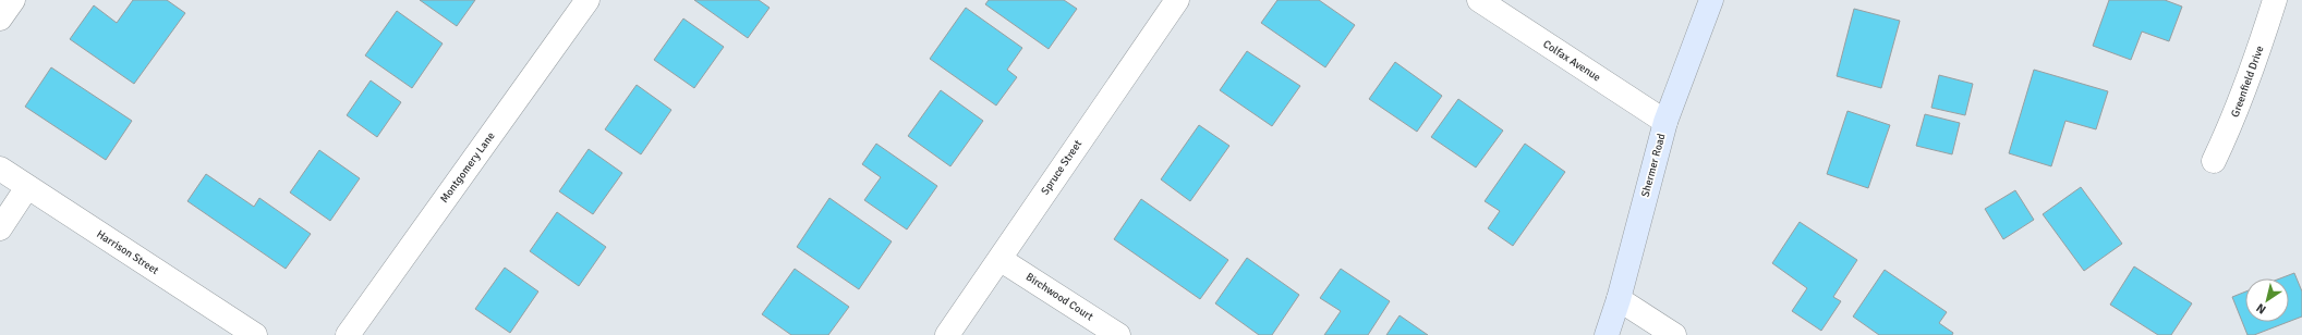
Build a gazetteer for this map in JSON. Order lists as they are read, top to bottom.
{
  "streets": {
    "main road": ["Shermer Road"],
    "street": [
      "Colfax Avenue",
      "Greenfield Drive",
      "Montgomery Lane",
      "Spruce Street",
      "Harrison Street",
      "Birchwood Court"
    ]
  },
  "crossings": [
    ["Colfax Avenue", "Shermer Road"],
    ["Spruce Street", "Birchwood Court"]
  ],
  "north": "bottom left"
}
